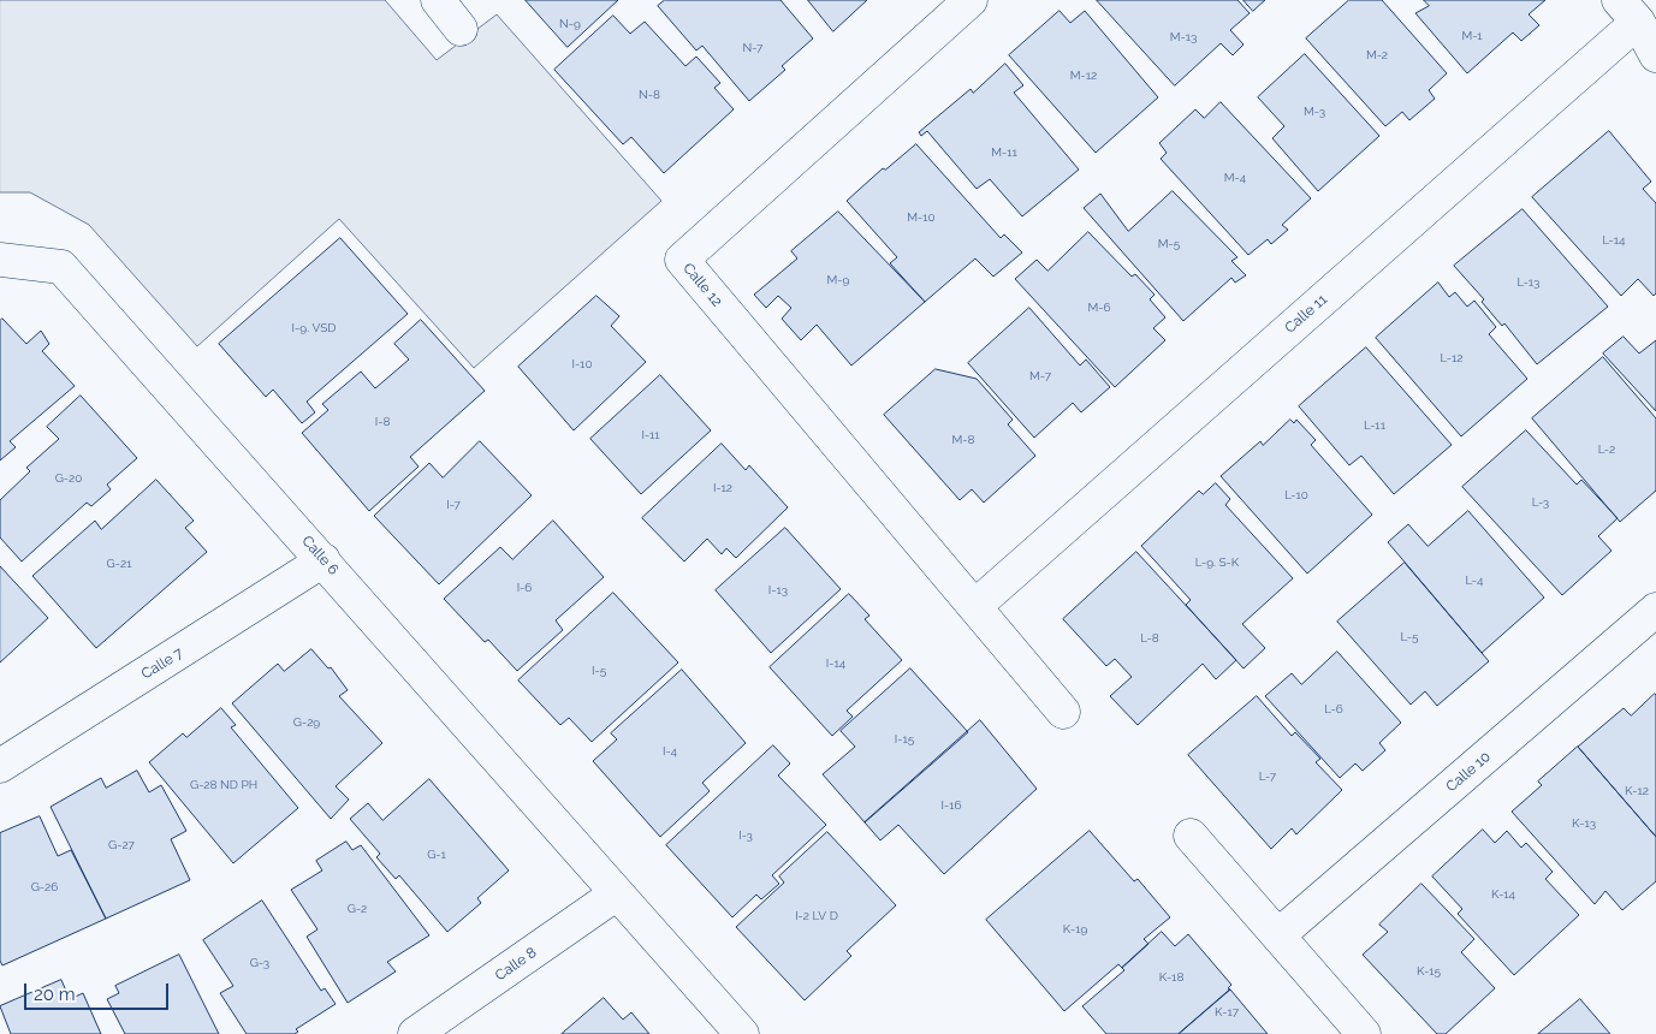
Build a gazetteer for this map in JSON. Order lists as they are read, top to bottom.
{
  "streets": {
    "street": [
      "Calle 12",
      "Calle 11",
      "Calle 6",
      "Calle 7",
      "Calle 10",
      "Calle 8"
    ]
  },
  "crossings": [
    ["Calle 12", "Calle 11"],
    ["Calle 6", "Calle 7"],
    ["Calle 6", "Calle 8"]
  ],
  "house_numbers": [
    "N-9",
    "M-1",
    "M-13",
    "N-7",
    "M-2",
    "M-12",
    "N-8",
    "M-3",
    "M-11",
    "M-4",
    "M-10",
    "L-14",
    "M-5",
    "M-9",
    "L-13",
    "M-6",
    "I-9. VSD",
    "L-12",
    "I-10",
    "M-7",
    "I-8",
    "L-11",
    "I-11",
    "M-8",
    "L-2",
    "G-20",
    "I-12",
    "L-10",
    "L-3",
    "I-7",
    "L-9. S-K",
    "G-21",
    "L-4",
    "I-6",
    "I-13",
    "L-5",
    "L-8",
    "I-14",
    "I-5",
    "L-6",
    "G-29",
    "I-15",
    "I-4",
    "L-7",
    "G-28 ND PH",
    "K-12",
    "I-16",
    "K-13",
    "I-3",
    "G-27",
    "G-1",
    "G-26",
    "K-14",
    "G-2",
    "I-2 LV D",
    "K-19",
    "G-3",
    "K-15",
    "K-18",
    "K-17"
  ],
  "scale_bar": "20 m"
}
